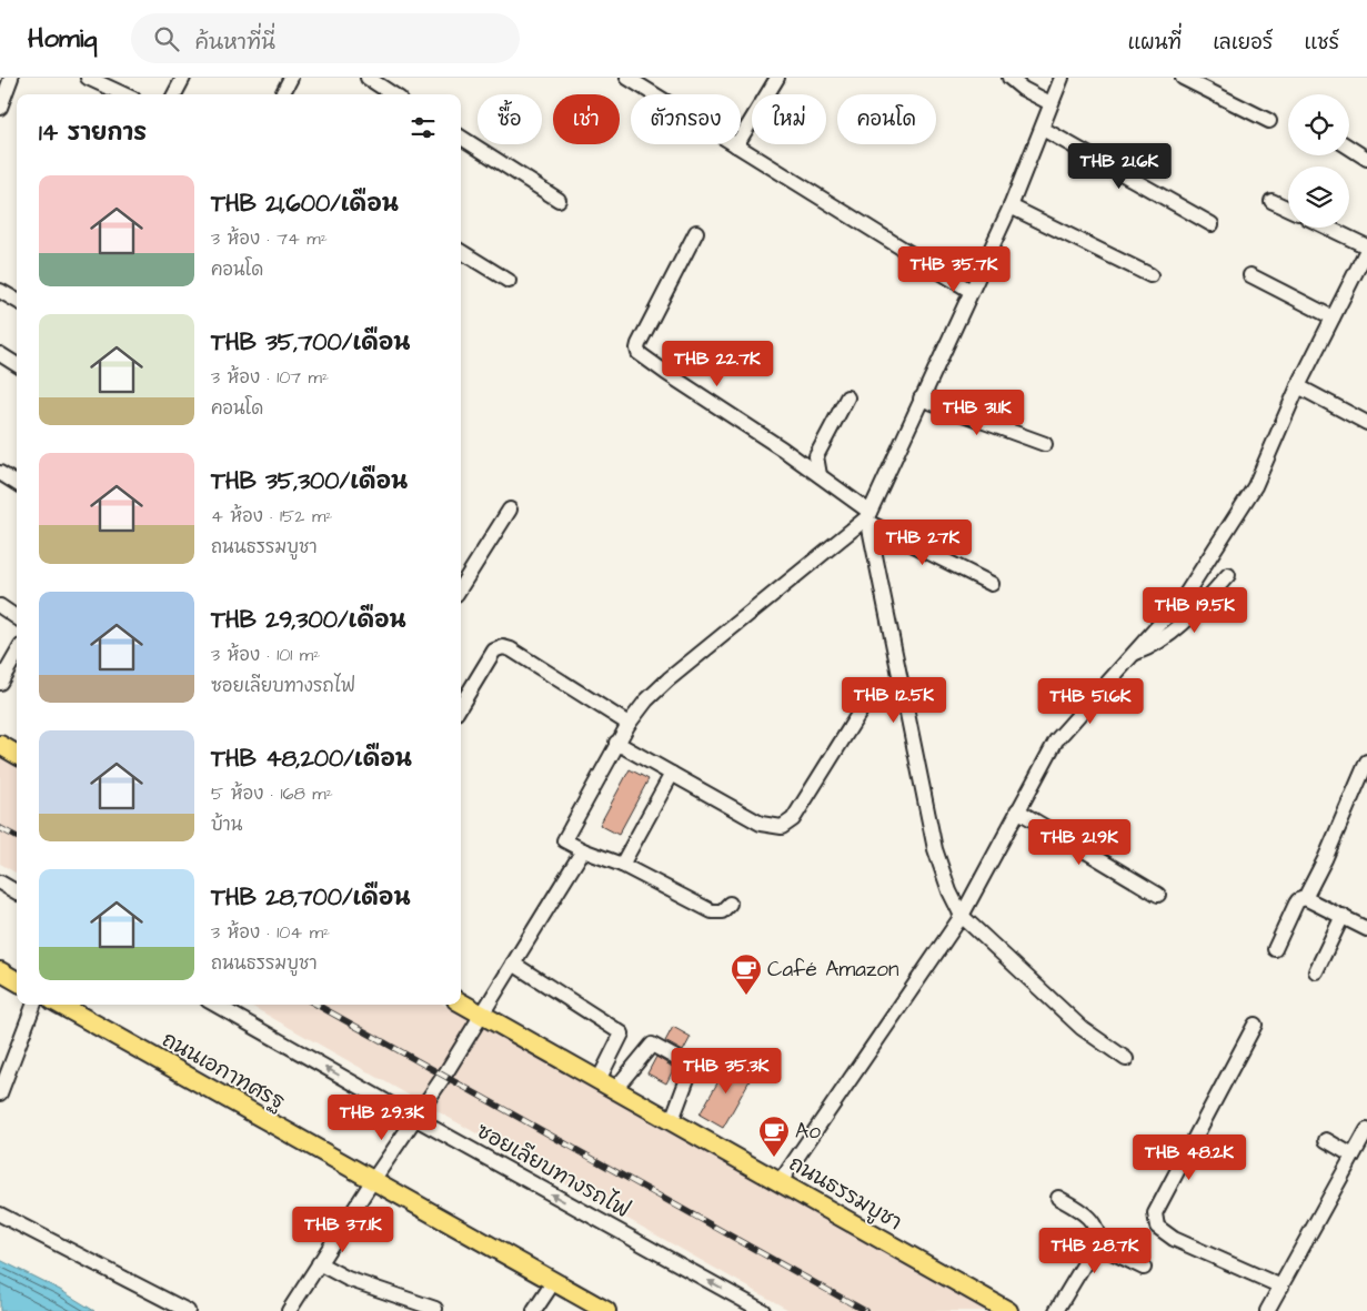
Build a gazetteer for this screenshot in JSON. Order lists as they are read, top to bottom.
{
  "streets": {
    "main road": ["ถนนเอกาทศรฐ", "ถนนธรรมบูชา"],
    "street": ["ซอยเลียบทางรถไฟ"]
  },
  "one_way": ["ซอยเลียบทางรถไฟ"],
  "places": {
    "cafe": ["Café Amazon", "Ao"]
  },
  "page": {
    "header": "Homiq",
    "search": "ค้นหาที่นี่",
    "nav": ["แผนที่", "เลเยอร์", "แชร์"],
    "chip": [
      "ซื้อ",
      "เช่า",
      "ตัวกรอง",
      "ใหม่",
      "คอนโด"
    ],
    "heading": "14 รายการ",
    "price": [
      "THB 21.6K",
      "THB 35.7K",
      "THB 22.7K",
      "THB 31.1K",
      "THB 27K",
      "THB 19.5K",
      "THB 12.5K",
      "THB 51.6K",
      "THB 21.9K",
      "THB 35.3K",
      "THB 29.3K",
      "THB 48.2K",
      "THB 37.1K",
      "THB 28.7K"
    ],
    "list": [
      {
        "name": "THB 21,600/เดือน",
        "note": "3 ห้อง · 74 m² · คอนโด"
      },
      {
        "name": "THB 35,700/เดือน",
        "note": "3 ห้อง · 107 m² · คอนโด"
      },
      {
        "name": "THB 35,300/เดือน",
        "note": "4 ห้อง · 152 m² · ถนนธรรมบูชา"
      },
      {
        "name": "THB 29,300/เดือน",
        "note": "3 ห้อง · 101 m² · ซอยเลียบทางรถไฟ"
      },
      {
        "name": "THB 48,200/เดือน",
        "note": "5 ห้อง · 168 m² · บ้าน"
      },
      {
        "name": "THB 28,700/เดือน",
        "note": "3 ห้อง · 104 m² · ถนนธรรมบูชา"
      }
    ]
  }
}
